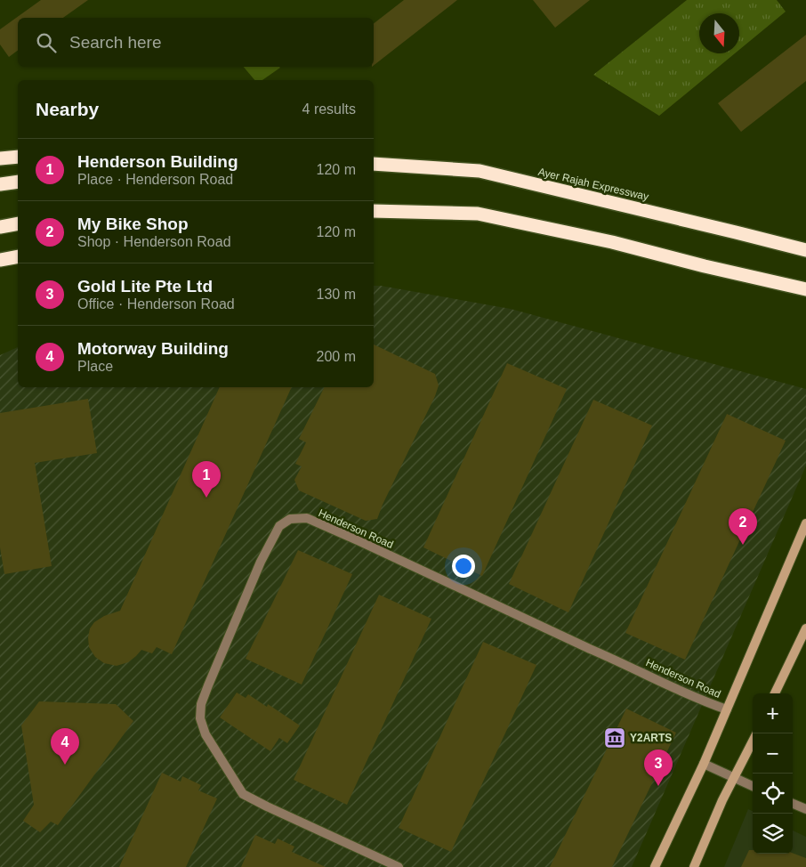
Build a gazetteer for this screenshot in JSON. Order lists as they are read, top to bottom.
{
  "streets": {
    "highway": ["Ayer Rajah Expressway"],
    "main road": ["Henderson Road"]
  },
  "places": {
    "museum": ["Y2ARTS"]
  },
  "north": "bottom",
  "page": {
    "search": "Search here",
    "heading": ["Nearby", "4 results"],
    "list": [
      {
        "mark": "1",
        "name": "Henderson Building",
        "note": "Place · Henderson Road",
        "value": "120 m"
      },
      {
        "mark": "2",
        "name": "My Bike Shop",
        "note": "Shop · Henderson Road",
        "value": "120 m"
      },
      {
        "mark": "3",
        "name": "Gold Lite Pte Ltd",
        "note": "Office · Henderson Road",
        "value": "130 m"
      },
      {
        "mark": "4",
        "name": "Motorway Building",
        "note": "Place",
        "value": "200 m"
      }
    ],
    "pins": [
      "1",
      "2",
      "4",
      "3"
    ],
    "map_buttons": ["+", "−"]
  }
}
